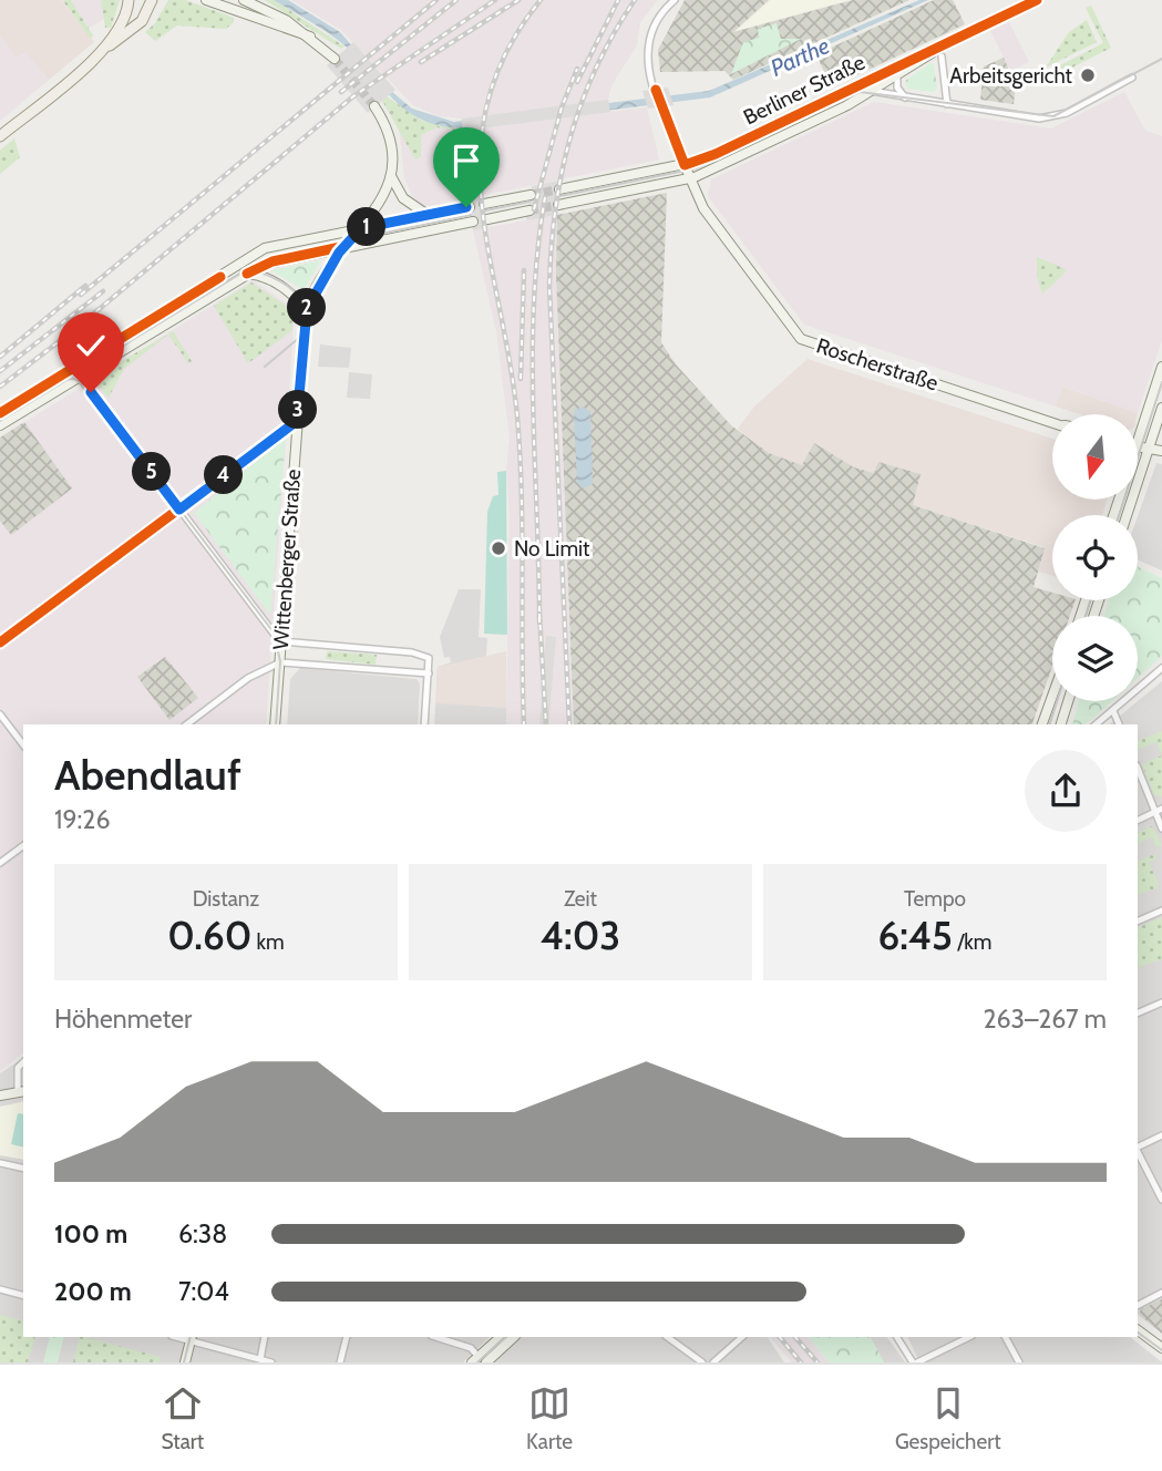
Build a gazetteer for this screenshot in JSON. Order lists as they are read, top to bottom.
{
  "streets": {
    "main road": ["Berliner Straße", "Roscherstraße", "Wittenberger Straße"]
  },
  "crossings": [
    ["Berliner Straße", "Roscherstraße"]
  ],
  "water": ["Parthe"],
  "places": ["Arbeitsgericht", "No Limit"],
  "north": "bottom",
  "page": {
    "pins": [
      "1",
      "2",
      "3",
      "5",
      "4"
    ],
    "heading": ["Abendlauf", "19:26"],
    "stats": [
      ["Distanz", "0.60 km"],
      ["Zeit", "4:03"],
      ["Tempo", "6:45 /km"]
    ],
    "chart": ["Höhenmeter", "263–267 m"],
    "list": [
      {
        "name": "100 m",
        "note": "6:38"
      },
      {
        "name": "200 m",
        "note": "7:04"
      }
    ],
    "tabs": ["Start", "Karte", "Gespeichert"]
  }
}
